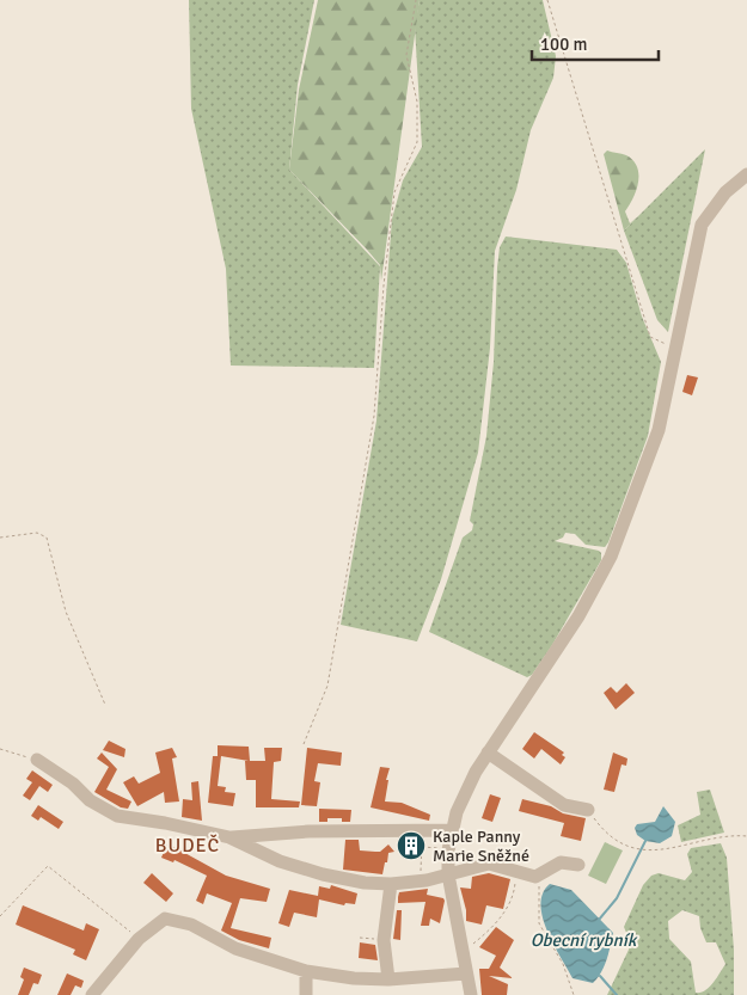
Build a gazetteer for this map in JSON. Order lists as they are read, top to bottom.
{
  "districts": ["BUDEČ"],
  "water": ["Obecní rybník"],
  "places": {
    "building": ["Kaple Panny Marie Sněžné"]
  },
  "scale_bar": "100 m"
}
